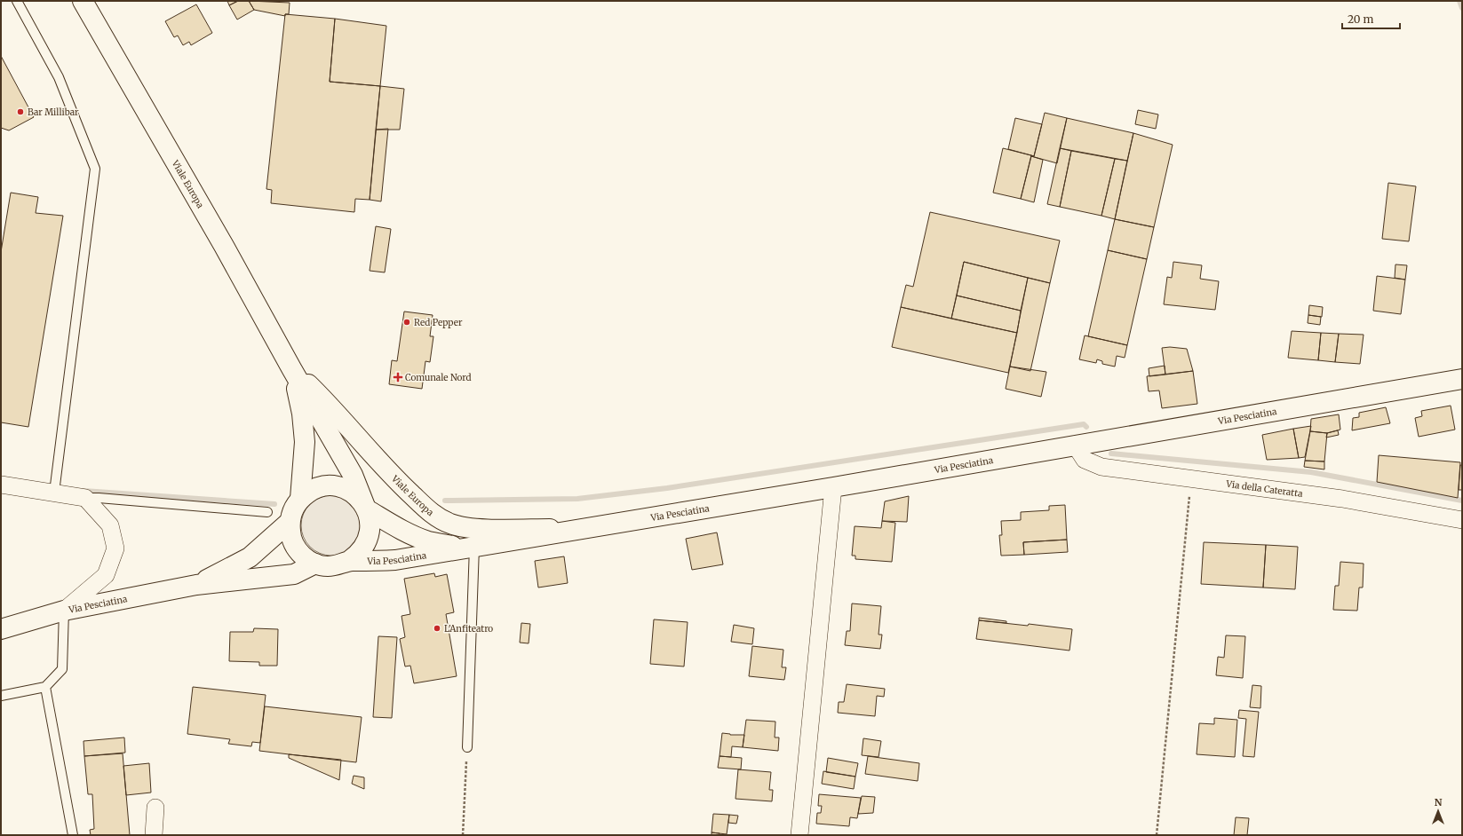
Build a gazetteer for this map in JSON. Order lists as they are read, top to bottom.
{
  "streets": {
    "main road": ["Viale Europa", "Via Pesciatina"],
    "street": ["Via della Cateratta"]
  },
  "crossings": [
    ["Viale Europa", "Via Pesciatina"],
    ["Via Pesciatina", "Via della Cateratta"]
  ],
  "places": {
    "other": ["Bar Millibar", "Red Pepper", "L'Anfiteatro"],
    "health": ["Comunale Nord"]
  },
  "scale_bar": "20 m",
  "north": "top"
}
